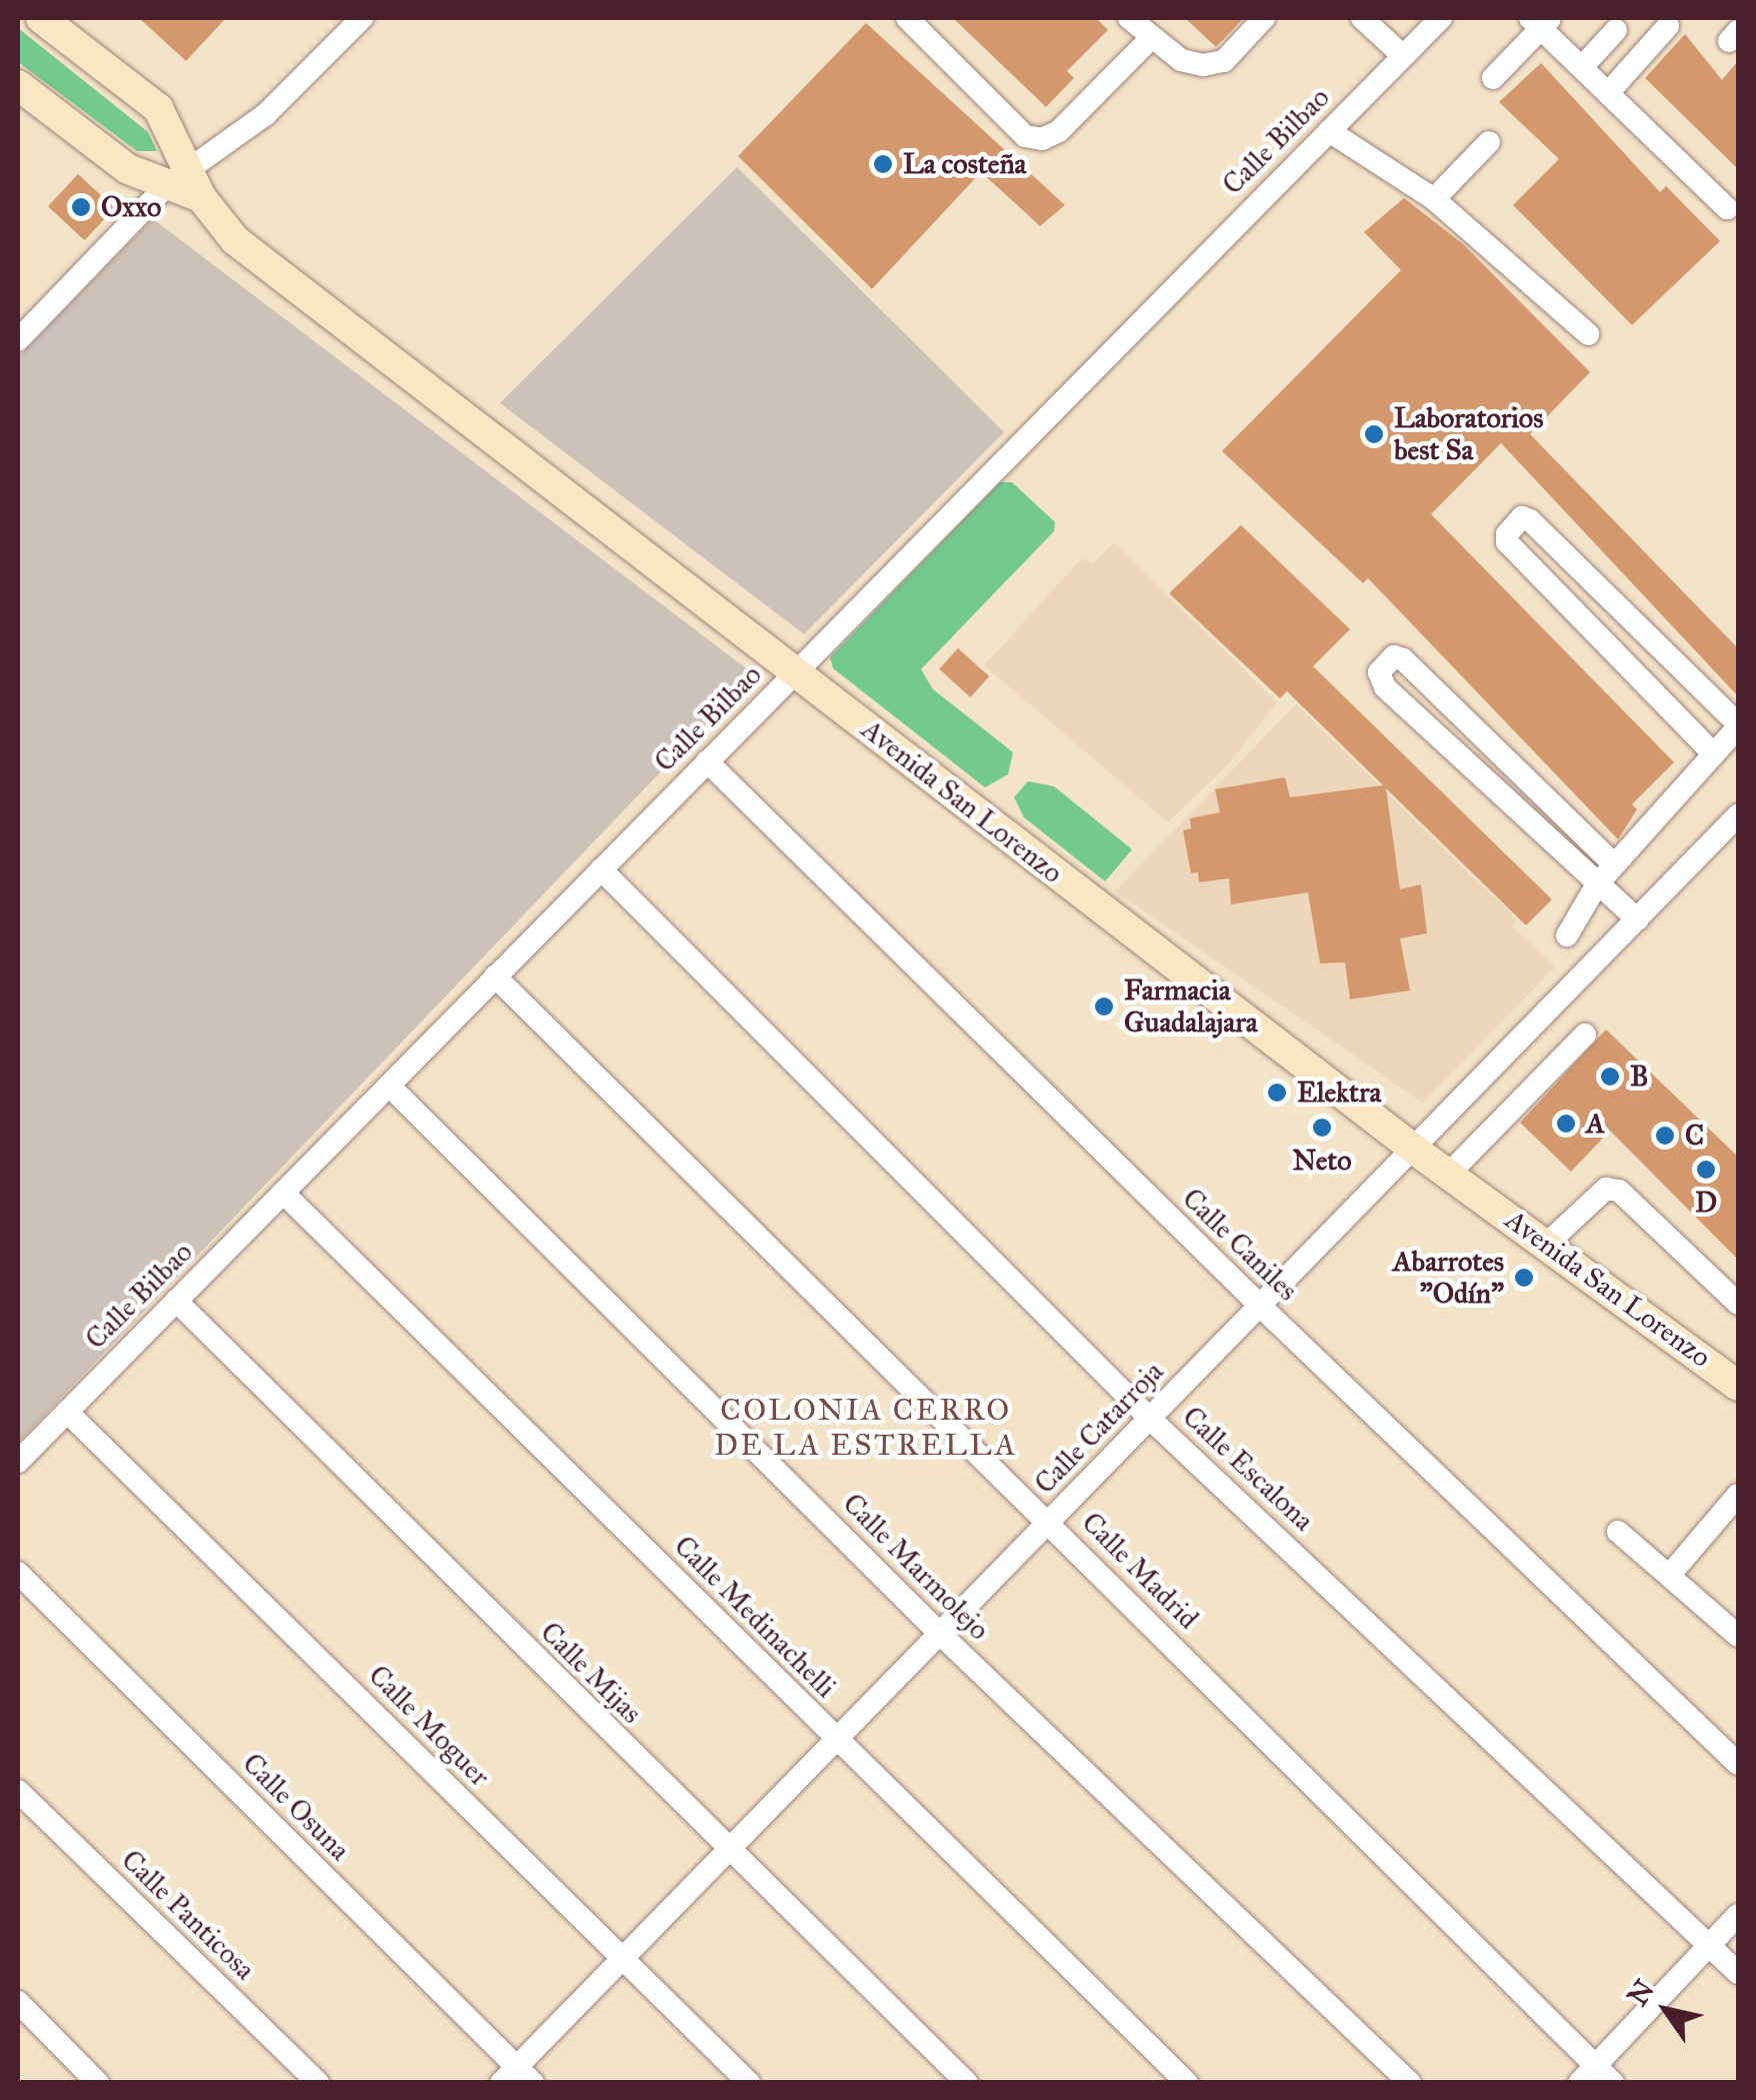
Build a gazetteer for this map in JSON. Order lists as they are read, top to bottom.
{
  "streets": {
    "main road": ["Avenida San Lorenzo"],
    "street": [
      "Calle Bilbao",
      "Calle Caniles",
      "Calle Catarroja",
      "Calle Escalona",
      "Calle Marmolejo",
      "Calle Madrid",
      "Calle Medinachelli",
      "Calle Mijas",
      "Calle Moguer",
      "Calle Osuna",
      "Calle Panticosa"
    ]
  },
  "crossings": [
    ["Calle Bilbao", "Avenida San Lorenzo"],
    ["Calle Bilbao", "Calle Caniles"],
    ["Calle Bilbao", "Calle Escalona"],
    ["Calle Bilbao", "Calle Marmolejo"],
    ["Calle Bilbao", "Calle Madrid"],
    ["Calle Bilbao", "Calle Medinachelli"],
    ["Calle Bilbao", "Calle Mijas"],
    ["Calle Bilbao", "Calle Moguer"],
    ["Avenida San Lorenzo", "Calle Catarroja"],
    ["Calle Caniles", "Calle Catarroja"],
    ["Calle Catarroja", "Calle Escalona"],
    ["Calle Catarroja", "Calle Marmolejo"],
    ["Calle Catarroja", "Calle Madrid"],
    ["Calle Catarroja", "Calle Medinachelli"],
    ["Calle Catarroja", "Calle Mijas"],
    ["Calle Catarroja", "Calle Moguer"],
    ["Calle Catarroja", "Calle Osuna"]
  ],
  "districts": ["COLONIA CERRO DE LA ESTRELLA"],
  "places": [
    "La costeña",
    "Oxxo",
    "Laboratorios best Sa",
    "Farmacia Guadalajara",
    "B",
    "Elektra",
    "A",
    "Neto",
    "C",
    "D",
    "Abarrotes \"Odín\""
  ],
  "north": "top left"
}
